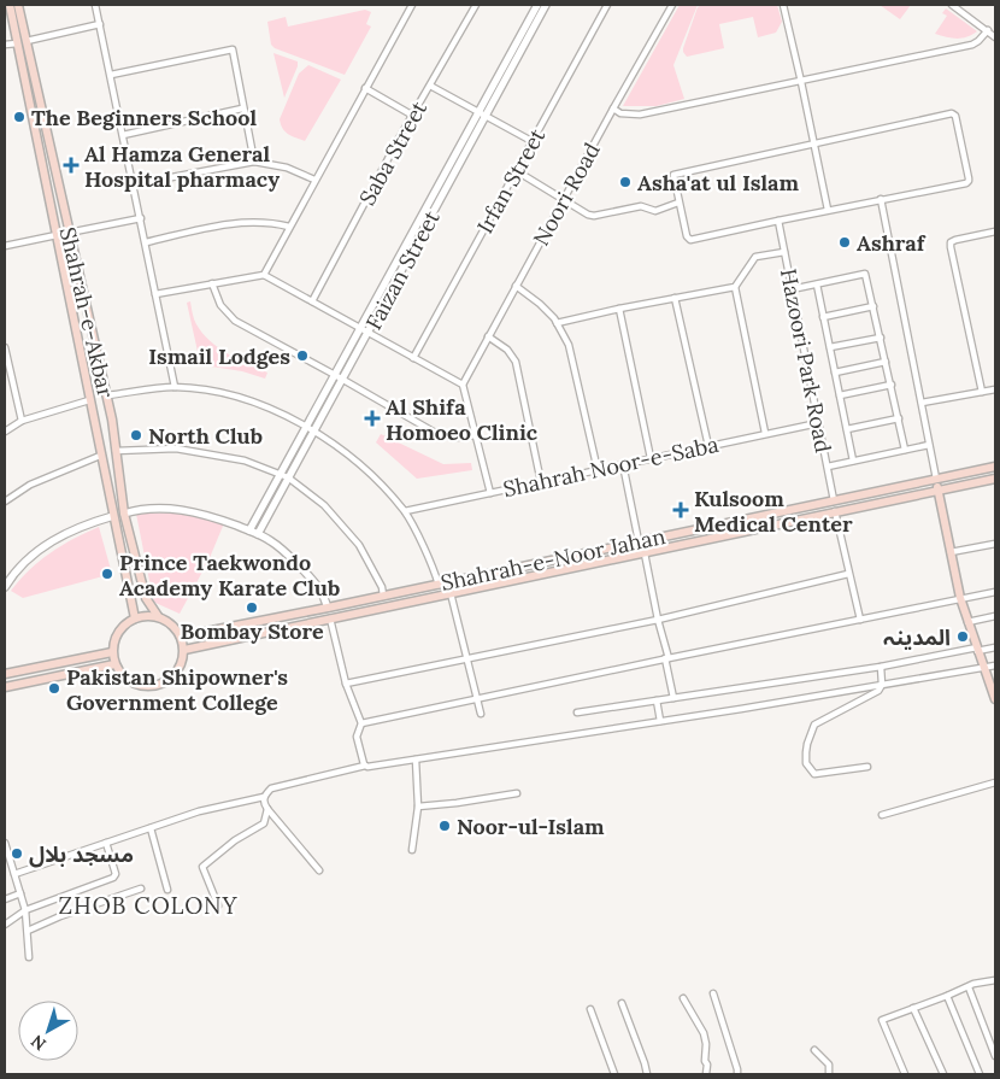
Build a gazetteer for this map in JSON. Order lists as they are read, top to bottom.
{
  "streets": {
    "main road": ["Shahrah-e-Akbar", "Shahrah-e-Noor Jahan"],
    "street": [
      "Saba Street",
      "Irfan Street",
      "Noori Road",
      "Faizan Street",
      "Hazoori Park Road",
      "Shahrah Noor-e-Saba"
    ]
  },
  "crossings": [
    ["Shahrah-e-Akbar", "Shahrah-e-Noor Jahan"],
    ["Hazoori Park Road", "Shahrah Noor-e-Saba"],
    ["Hazoori Park Road", "Shahrah-e-Noor Jahan"]
  ],
  "districts": ["ZHOB COLONY"],
  "places": {
    "other": [
      "The Beginners School",
      "Asha'at ul Islam",
      "Ashraf",
      "Ismail Lodges",
      "North Club",
      "Prince Taekwondo Academy Karate Club",
      "Bombay Store",
      "المدینہ",
      "Pakistan Shipowner's Government College",
      "Noor-ul-Islam",
      "مسجد بلال"
    ],
    "health": ["Al Hamza General Hospital pharmacy", "Al Shifa Homoeo Clinic", "Kulsoom Medical Center"]
  },
  "north": "bottom left"
}
